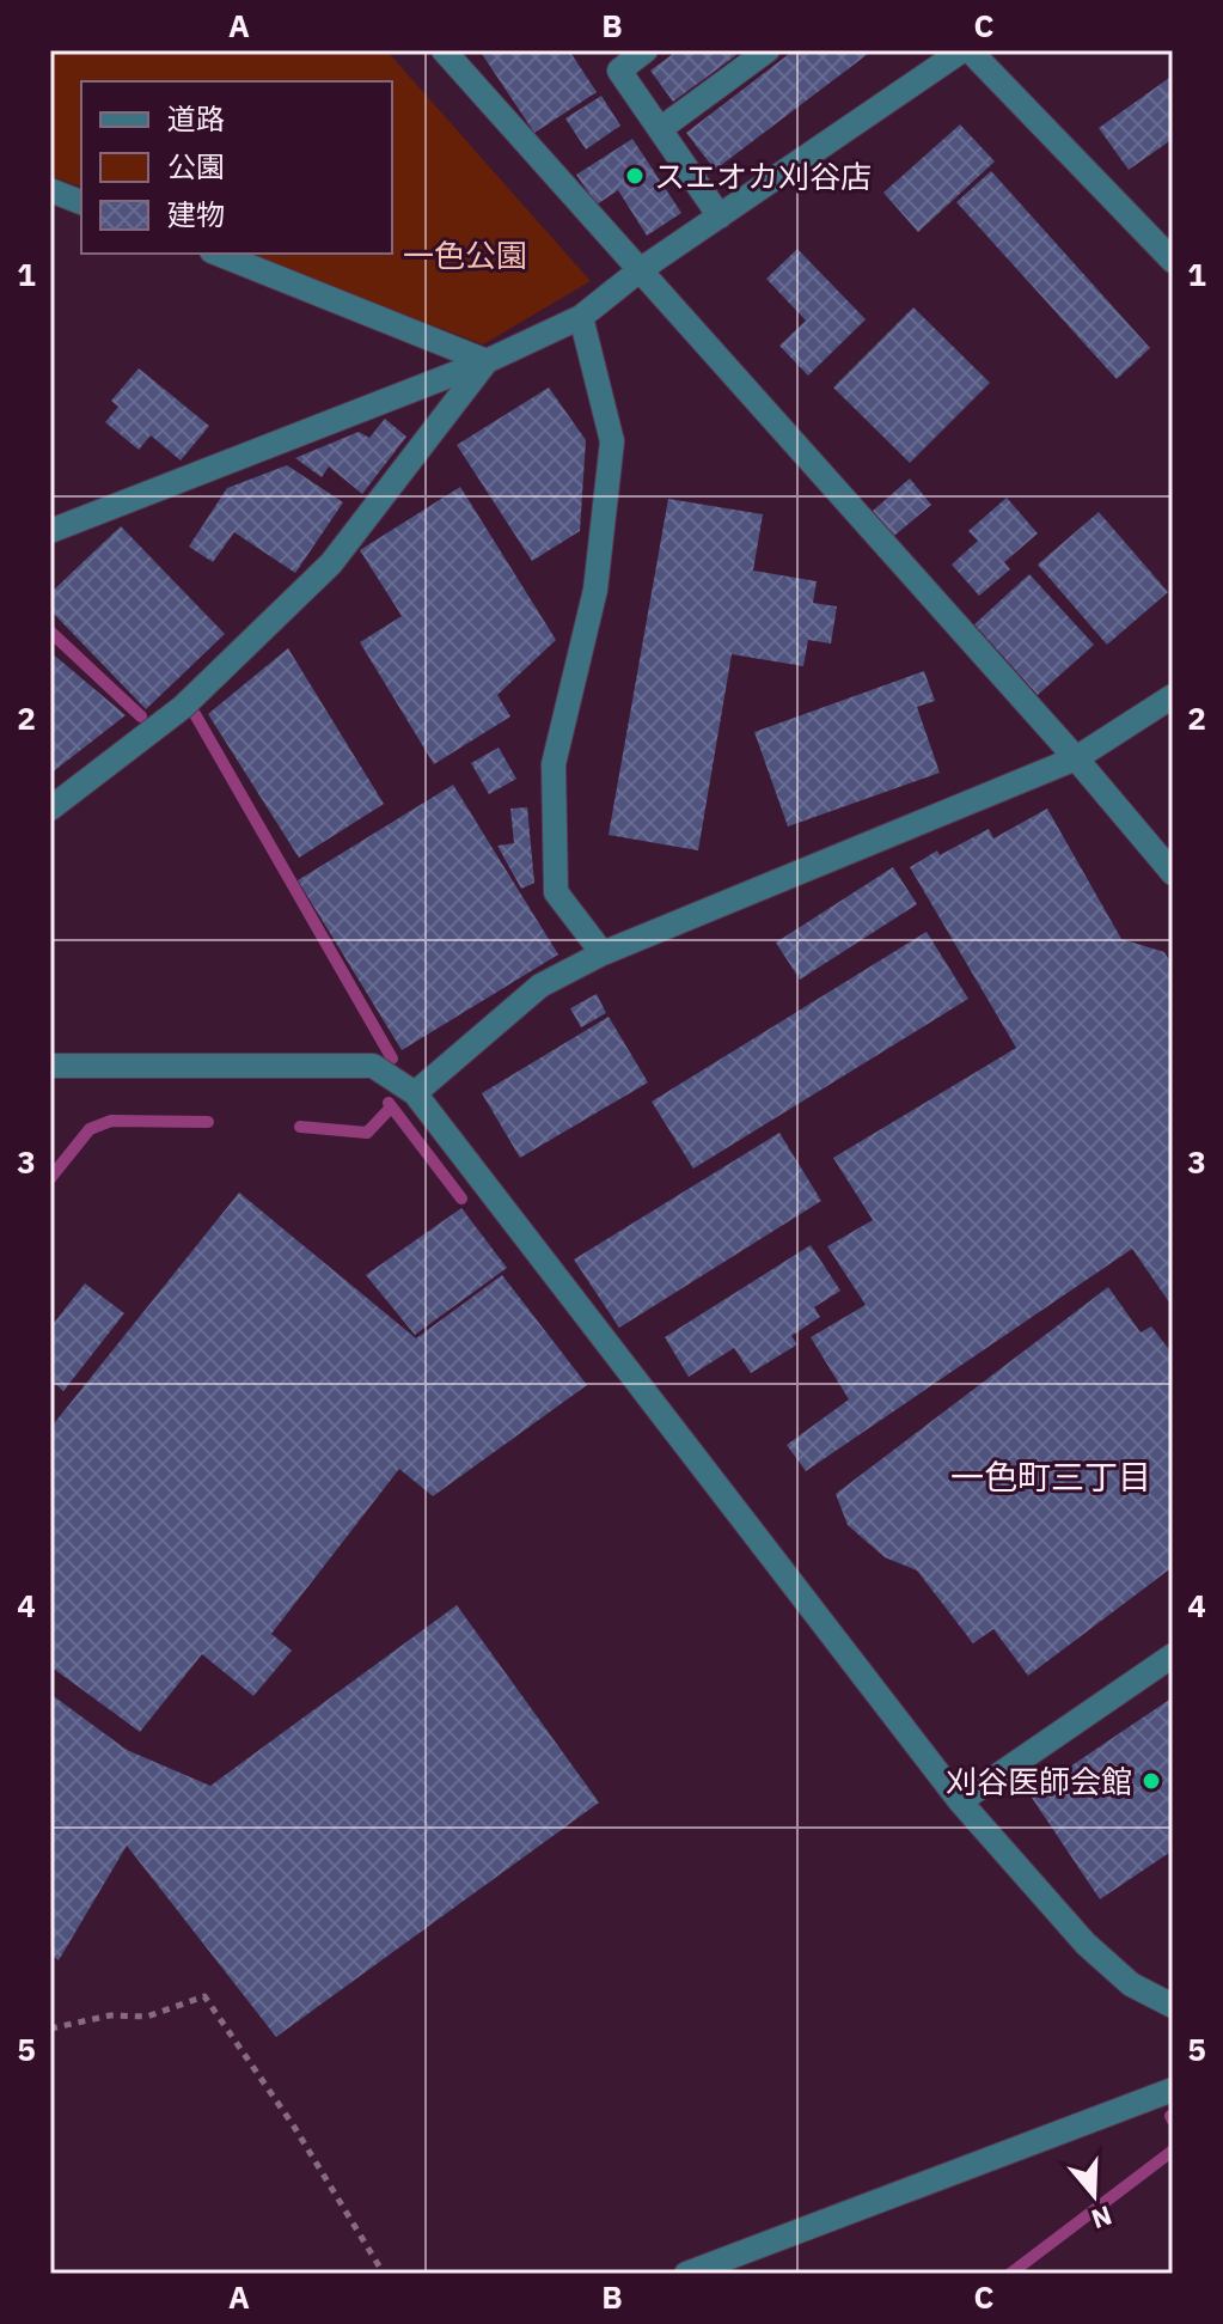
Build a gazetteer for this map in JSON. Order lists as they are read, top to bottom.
{
  "districts": ["一色町三丁目"],
  "parks": ["一色公園"],
  "places": ["スエオカ刈谷店", "刈谷医師会館"],
  "legend": ["道路", "公園", "建物"],
  "north": "bottom",
  "grid": {
    "columns": ["A", "B", "C"],
    "rows": [
      "1",
      "2",
      "3",
      "4",
      "5"
    ]
  }
}
